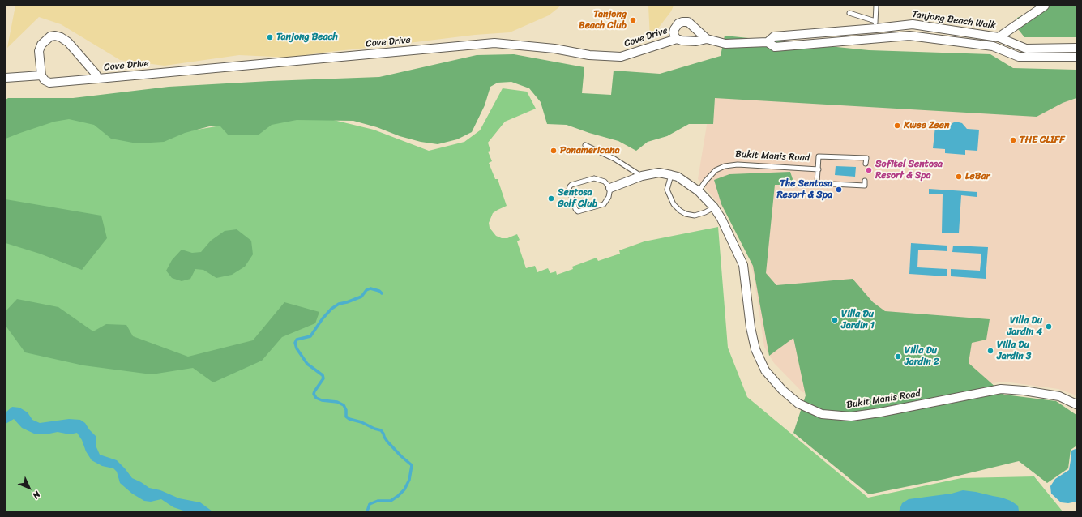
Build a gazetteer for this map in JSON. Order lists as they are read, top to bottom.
{
  "streets": {
    "street": ["Tanjong Beach Walk", "Cove Drive", "Bukit Manis Road"]
  },
  "crossings": [
    ["Tanjong Beach Walk", "Cove Drive"]
  ],
  "places": [
    "Tanjong Beach Club",
    "Tanjong Beach",
    "Kwee Zeen",
    "THE CLIFF",
    "Panamericana",
    "Sofitel Sentosa Resort & Spa",
    "LeBar",
    "The Sentosa Resort & Spa",
    "Sentosa Golf Club",
    "Villa Du Jardin 1",
    "Villa Du Jardin 4",
    "Villa Du Jardin 3",
    "Villa Du Jardin 2"
  ],
  "north": "bottom right"
}
